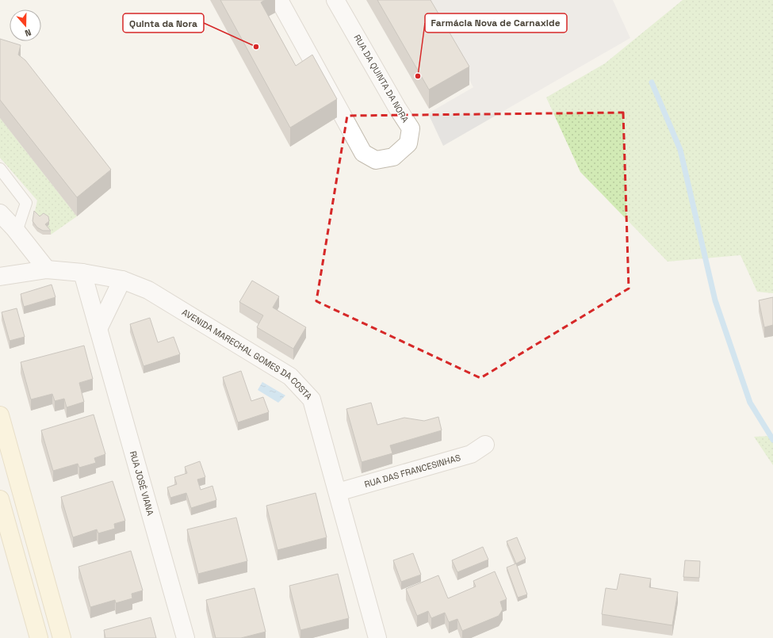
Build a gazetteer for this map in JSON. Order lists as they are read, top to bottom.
{
  "streets": {
    "street": [
      "RUA DA QUINTA DA NORA",
      "AVENIDA MARECHAL GOMES DA COSTA",
      "RUA DAS FRANCESINHAS",
      "RUA JOSÉ VIANA"
    ]
  },
  "crossings": [
    ["AVENIDA MARECHAL GOMES DA COSTA", "RUA DAS FRANCESINHAS"],
    ["AVENIDA MARECHAL GOMES DA COSTA", "RUA JOSÉ VIANA"]
  ],
  "places": ["Quinta da Nora", "Farmácia Nova de Carnaxide"],
  "north": "bottom"
}
